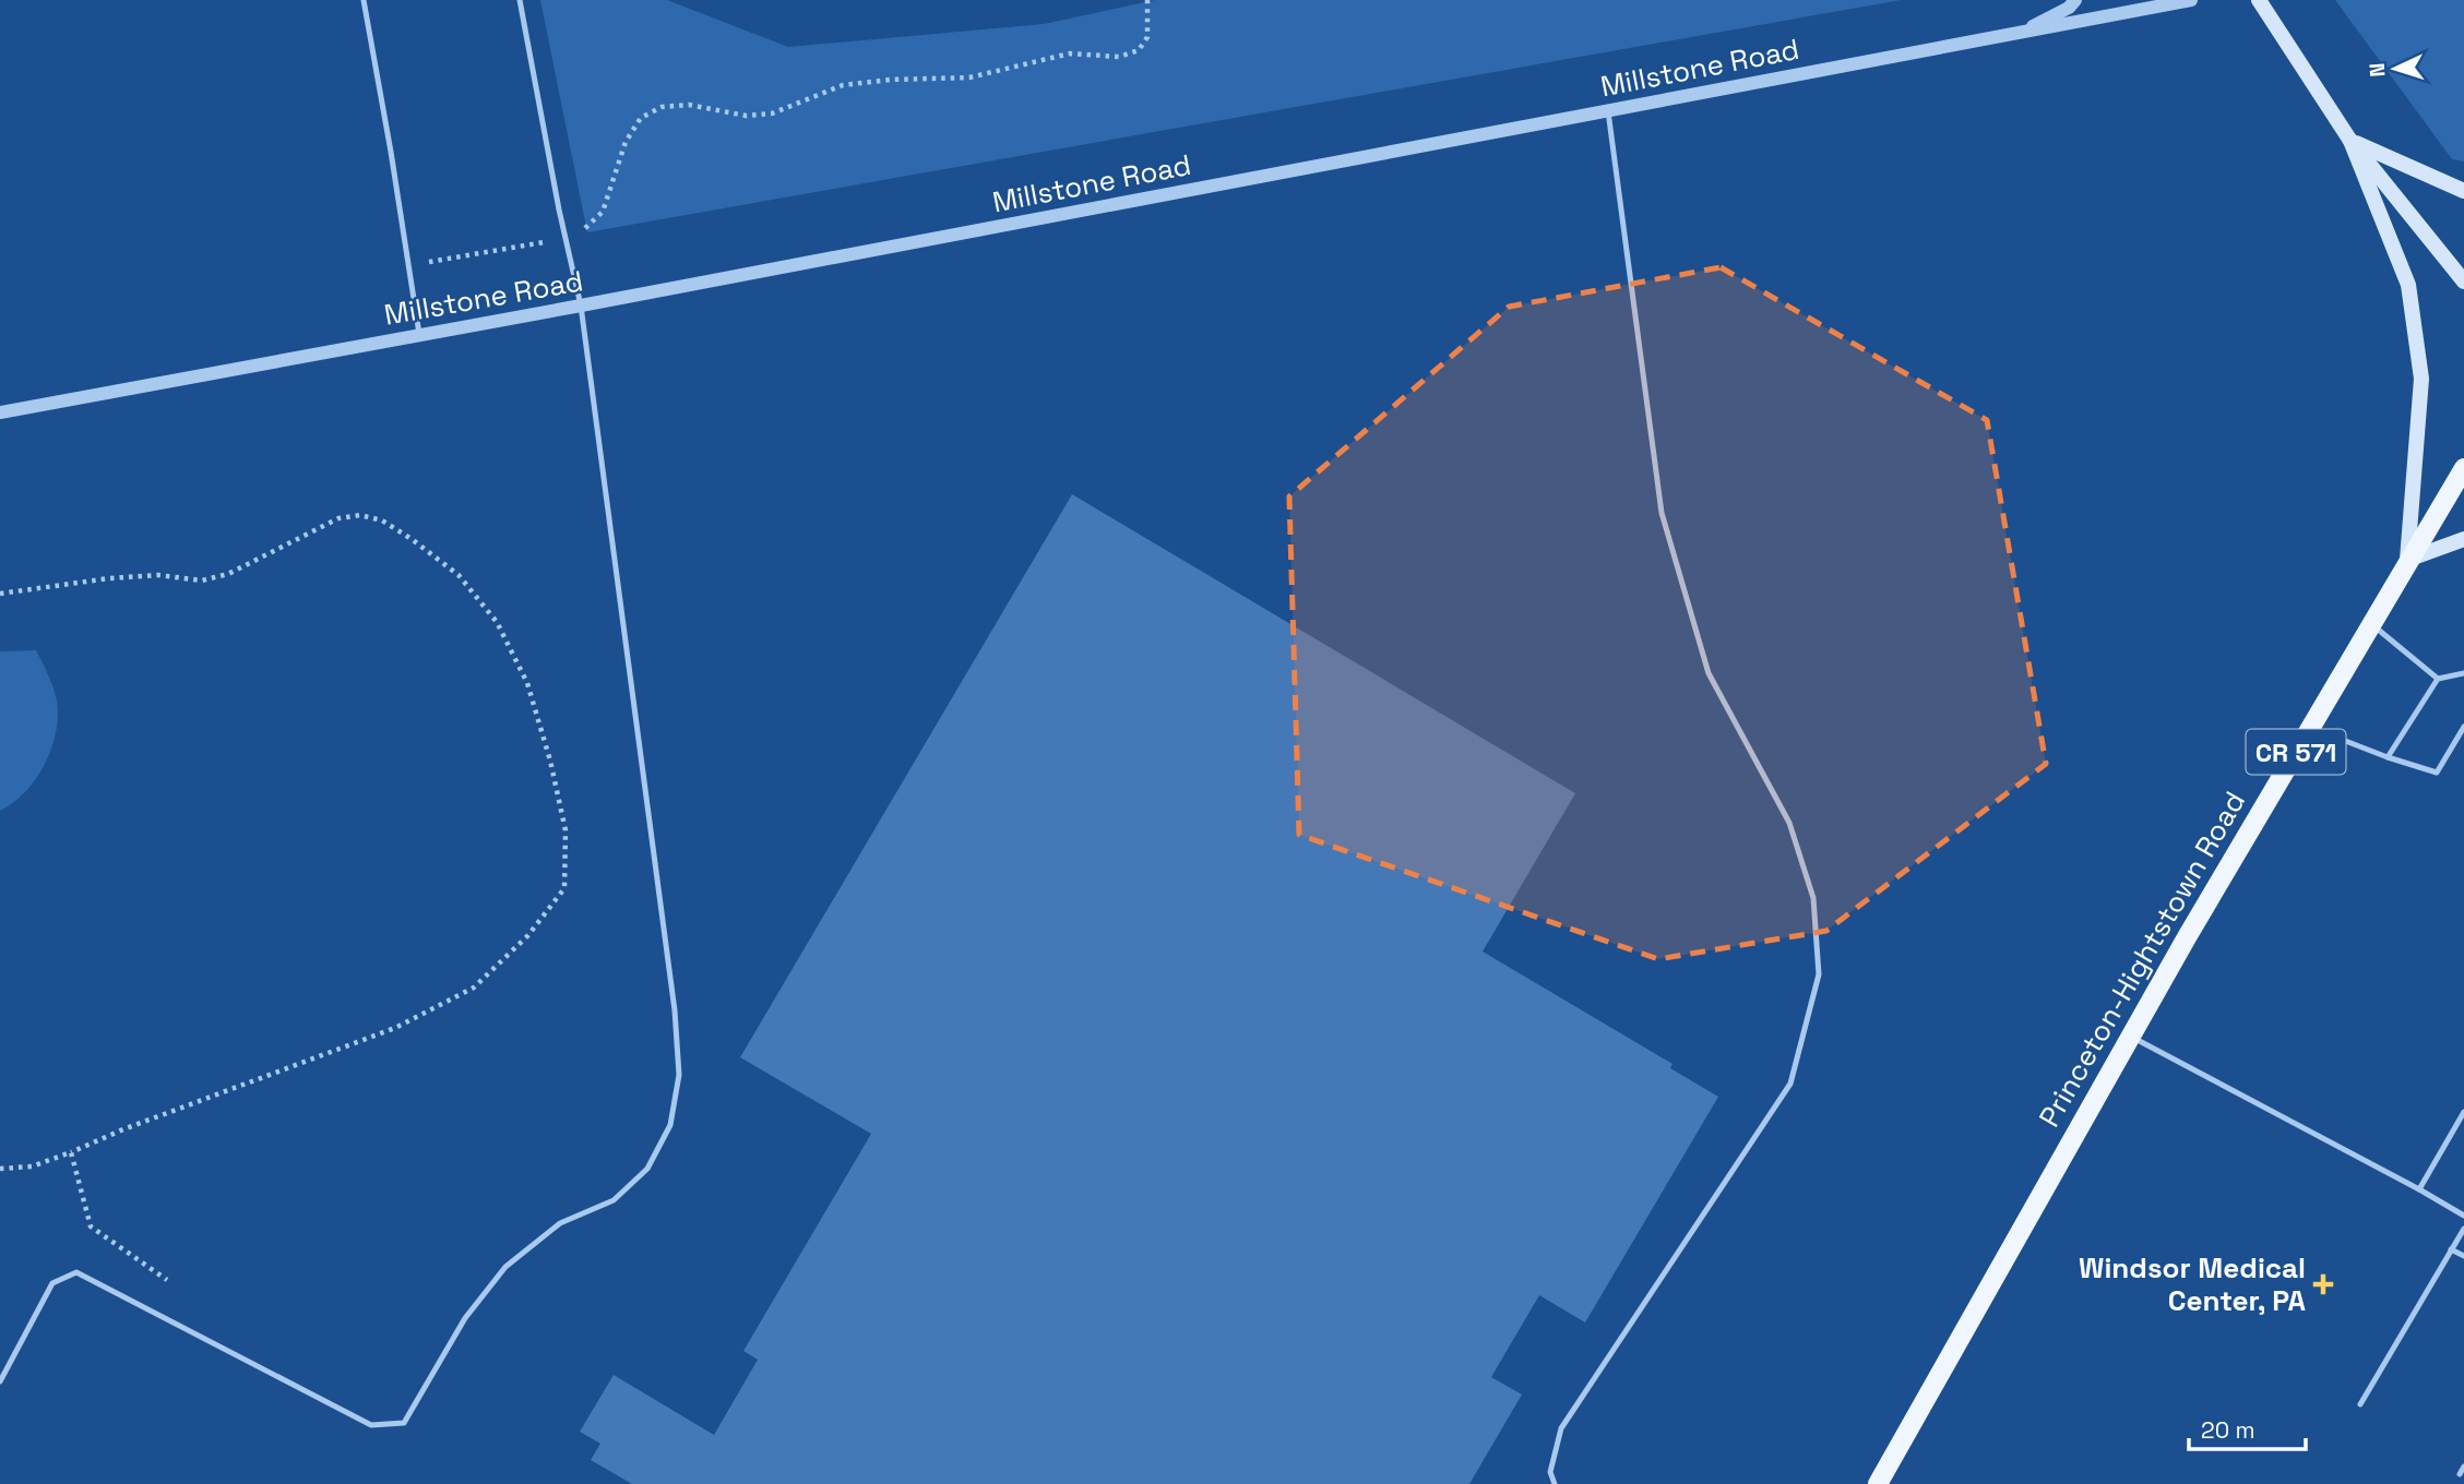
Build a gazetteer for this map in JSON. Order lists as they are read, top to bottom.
{
  "streets": {
    "main road": ["CR 571", "Princeton-Hightstown Road"],
    "street": ["Millstone Road"]
  },
  "places": {
    "health": ["Windsor Medical Center, PA"]
  },
  "scale_bar": "20 m",
  "north": "left"
}
